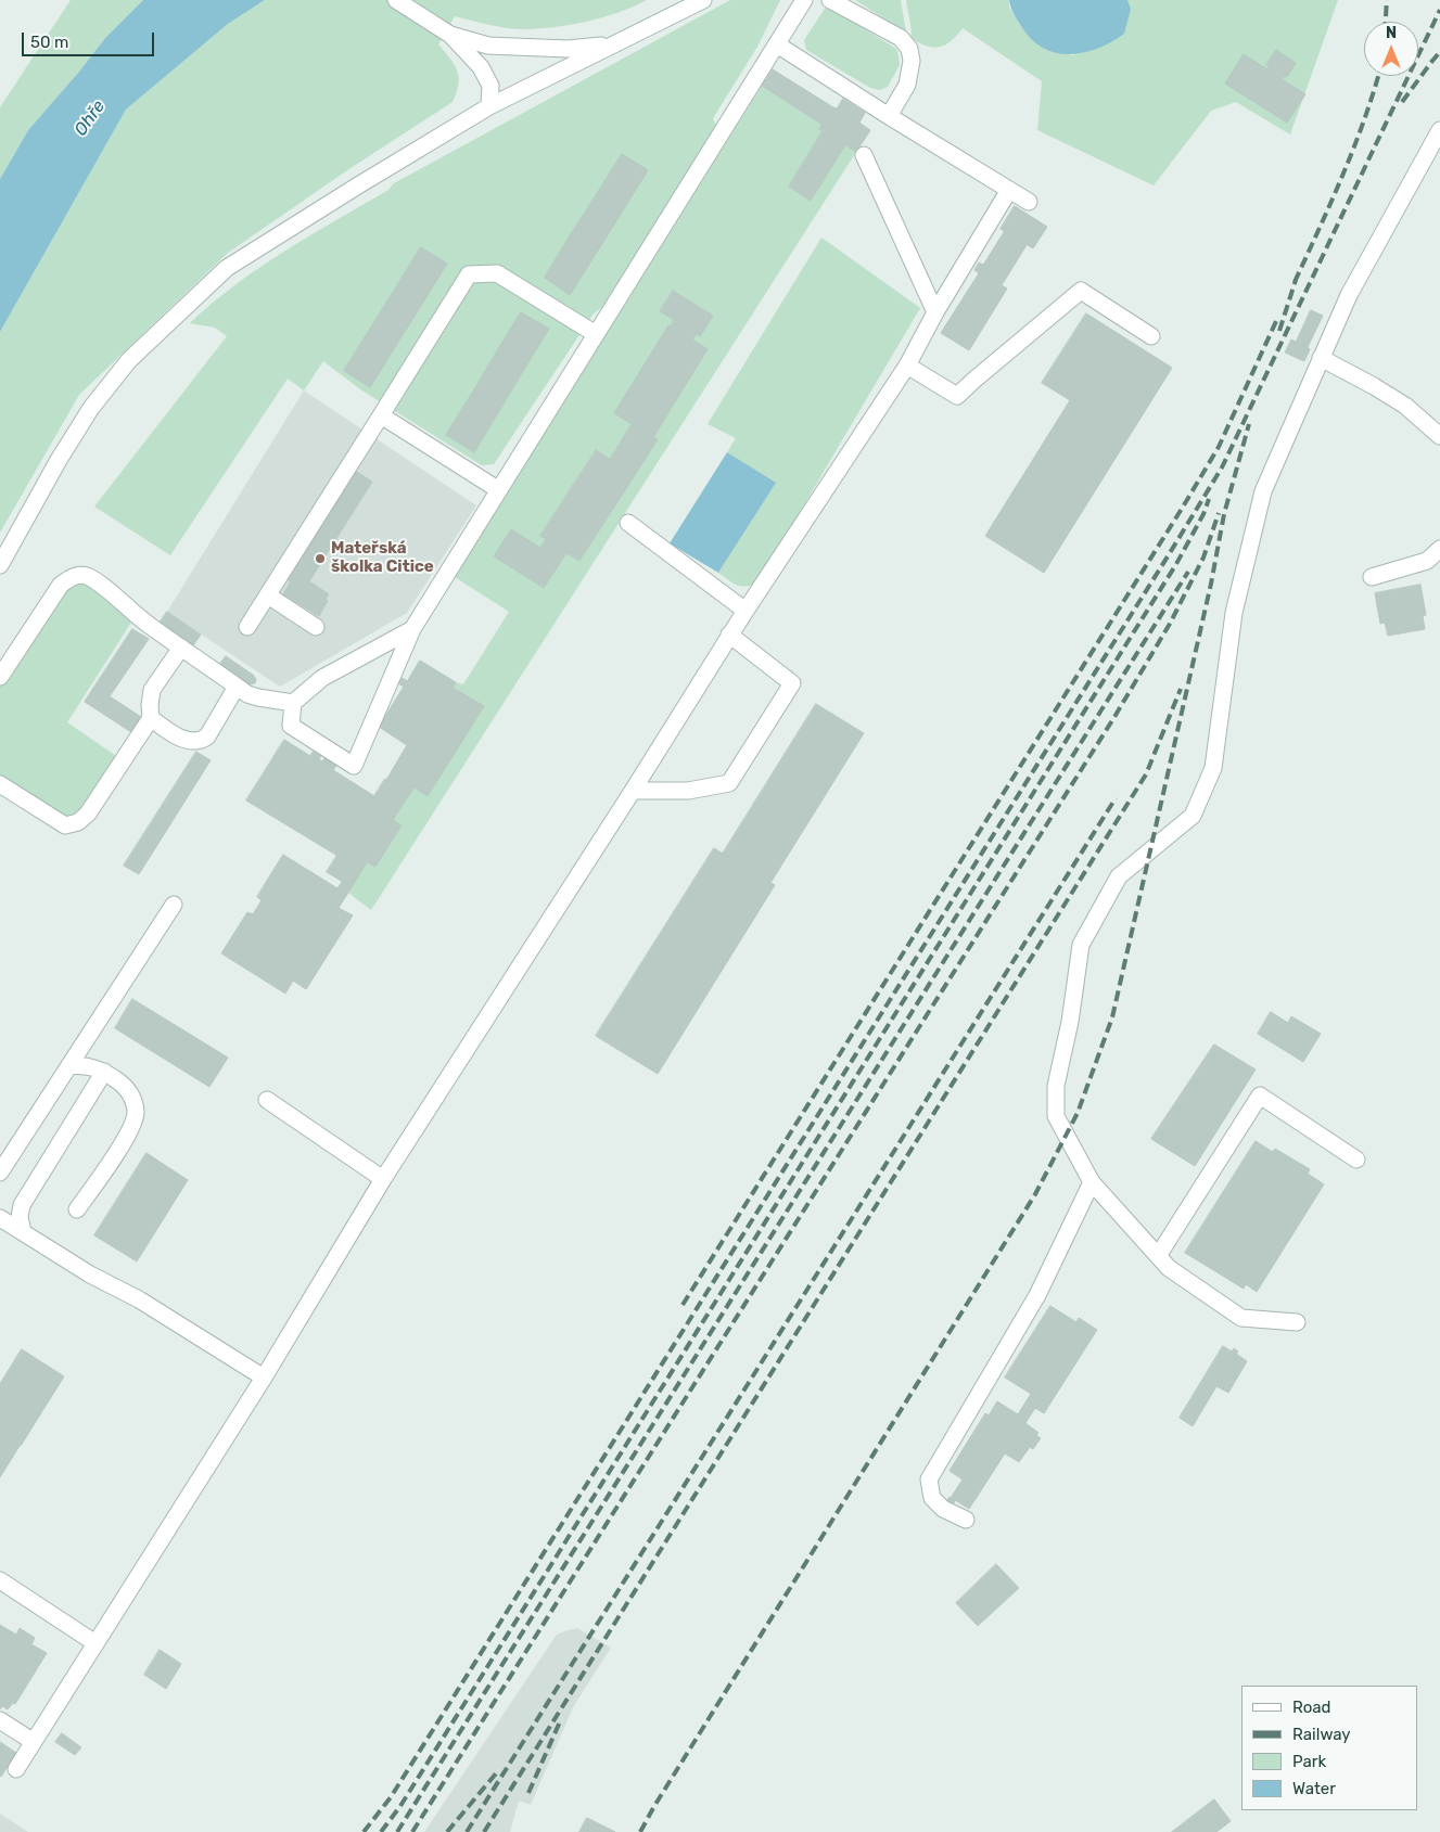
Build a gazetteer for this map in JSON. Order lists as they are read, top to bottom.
{
  "water": ["Ohře"],
  "places": ["Mateřská školka Citice"],
  "legend": [
    "Road",
    "Railway",
    "Park",
    "Water"
  ],
  "scale_bar": "50 m",
  "north": "top"
}
